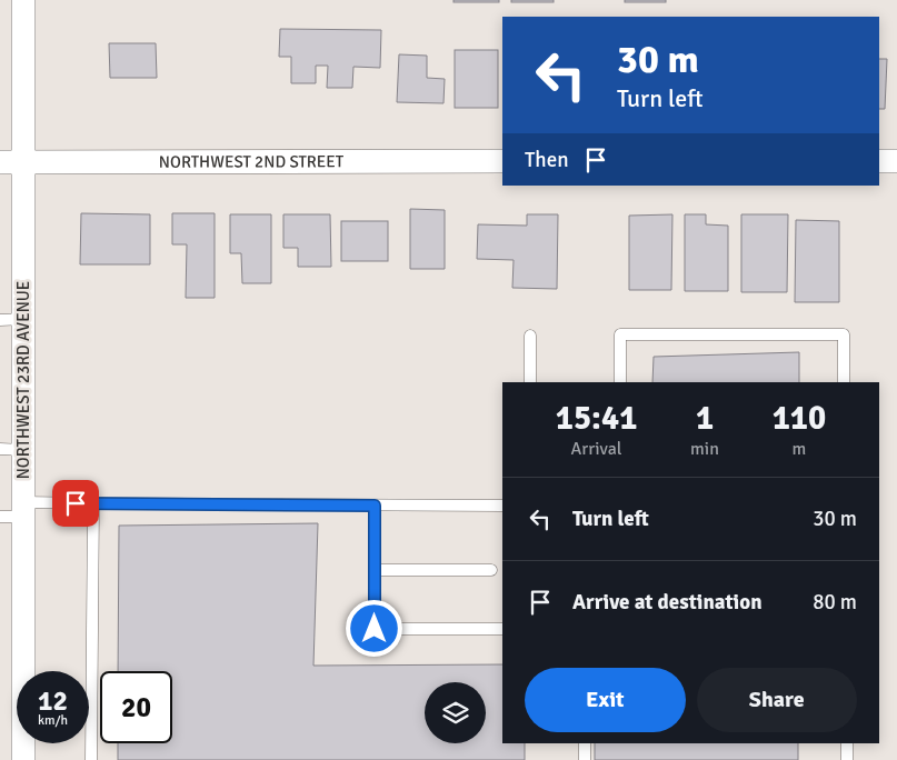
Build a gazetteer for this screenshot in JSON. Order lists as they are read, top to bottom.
{
  "streets": {
    "street": ["NORTHWEST 2ND STREET", "NORTHWEST 23RD AVENUE"]
  },
  "crossings": [
    ["NORTHWEST 2ND STREET", "NORTHWEST 23RD AVENUE"]
  ],
  "page": {
    "turn": ["30 m", "Turn left"],
    "then": "Then",
    "eta": [
      "15:41",
      "Arrival",
      "1",
      "min",
      "110",
      "m"
    ],
    "list": [
      {
        "name": "Turn left",
        "value": "30 m"
      },
      {
        "name": "Arrive at destination",
        "value": "80 m"
      }
    ],
    "buttons": ["Exit", "Share"],
    "speed": "12 km/h",
    "limit": "20"
  }
}
